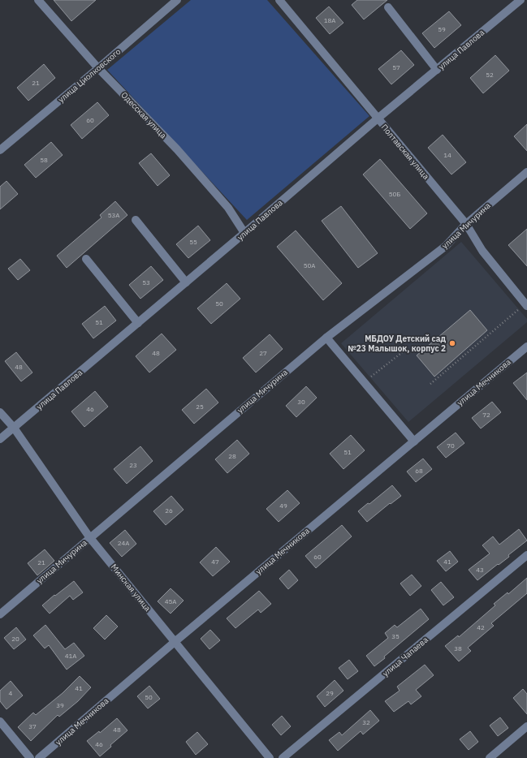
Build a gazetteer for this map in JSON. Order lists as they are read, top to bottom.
{
  "streets": {
    "street": [
      "улица Павлова",
      "улица Циолковского",
      "Одесская улица",
      "Полтавская улица",
      "улица Мичурина",
      "улица Мечникова",
      "Минская улица",
      "улица Чапаева"
    ]
  },
  "crossings": [
    ["улица Павлова", "Одесская улица"],
    ["улица Павлова", "Полтавская улица"],
    ["улица Павлова", "Минская улица"],
    ["улица Циолковского", "Одесская улица"],
    ["Полтавская улица", "улица Мичурина"],
    ["улица Мичурина", "Минская улица"],
    ["улица Мечникова", "Минская улица"]
  ],
  "places": ["МБДОУ Детский сад №23 Малышок, корпус 2"],
  "house_numbers": [
    "18А",
    "59",
    "57",
    "52",
    "21",
    "60",
    "14",
    "58",
    "50Б",
    "53А",
    "55",
    "50А",
    "53",
    "50",
    "51",
    "48",
    "27",
    "48",
    "30",
    "25",
    "46",
    "72",
    "70",
    "51",
    "28",
    "23",
    "68",
    "49",
    "26",
    "24А",
    "60",
    "47",
    "41",
    "21",
    "43",
    "45А",
    "42",
    "35",
    "20",
    "38",
    "41А",
    "41",
    "4",
    "29",
    "50",
    "39",
    "32",
    "37",
    "48",
    "46"
  ]
}
